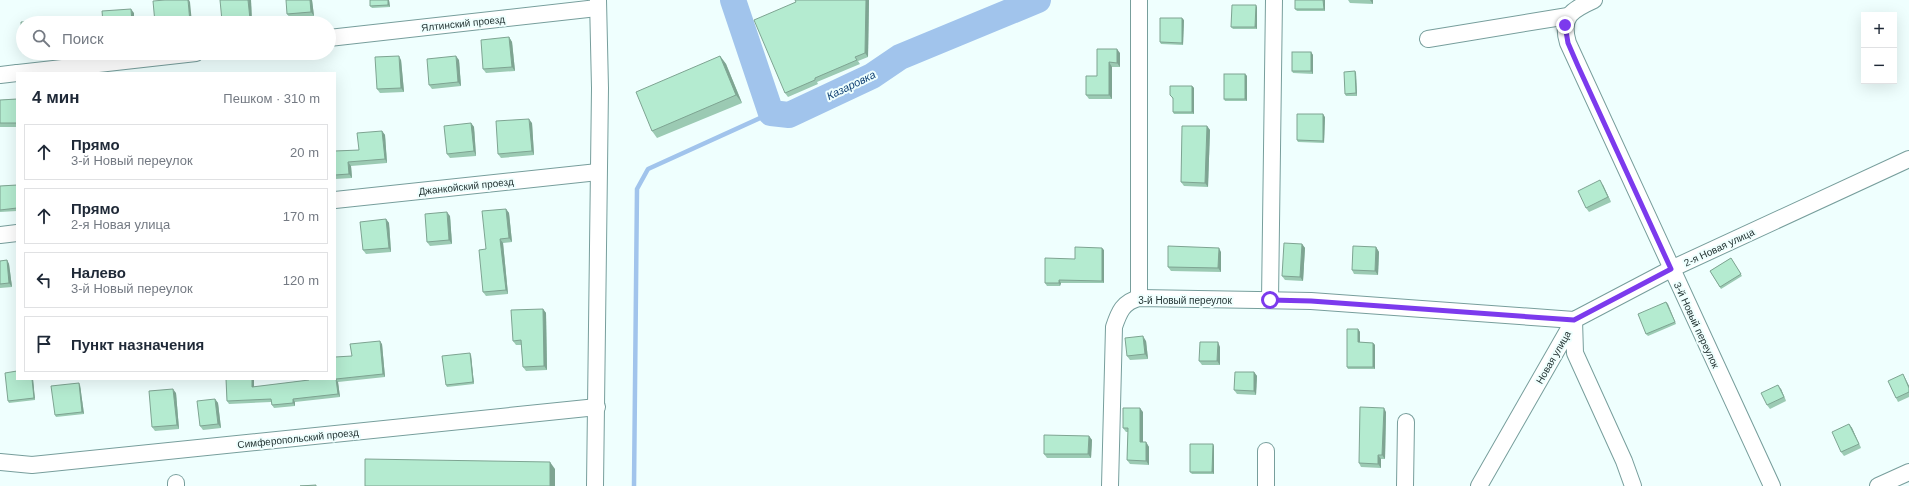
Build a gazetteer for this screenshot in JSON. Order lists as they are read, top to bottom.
{
  "streets": {
    "street": [
      "Ялтинский проезд",
      "Джанкойский проезд",
      "2-я Новая улица",
      "3-й Новый переулок",
      "Новая улица",
      "Симферопольский проезд"
    ]
  },
  "crossings": [
    ["2-я Новая улица", "3-й Новый переулок"],
    ["2-я Новая улица", "Новая улица"],
    ["3-й Новый переулок", "Новая улица"]
  ],
  "water": ["Казаровка"],
  "page": {
    "map_buttons": ["+", "−"],
    "search": "Поиск",
    "heading": ["4 мин", "Пешком · 310 m"],
    "list": [
      ["Прямо", "3-й Новый переулок", "20 m"],
      ["Прямо", "2-я Новая улица", "170 m"],
      ["Налево", "3-й Новый переулок", "120 m"],
      "Пункт назначения"
    ]
  }
}
